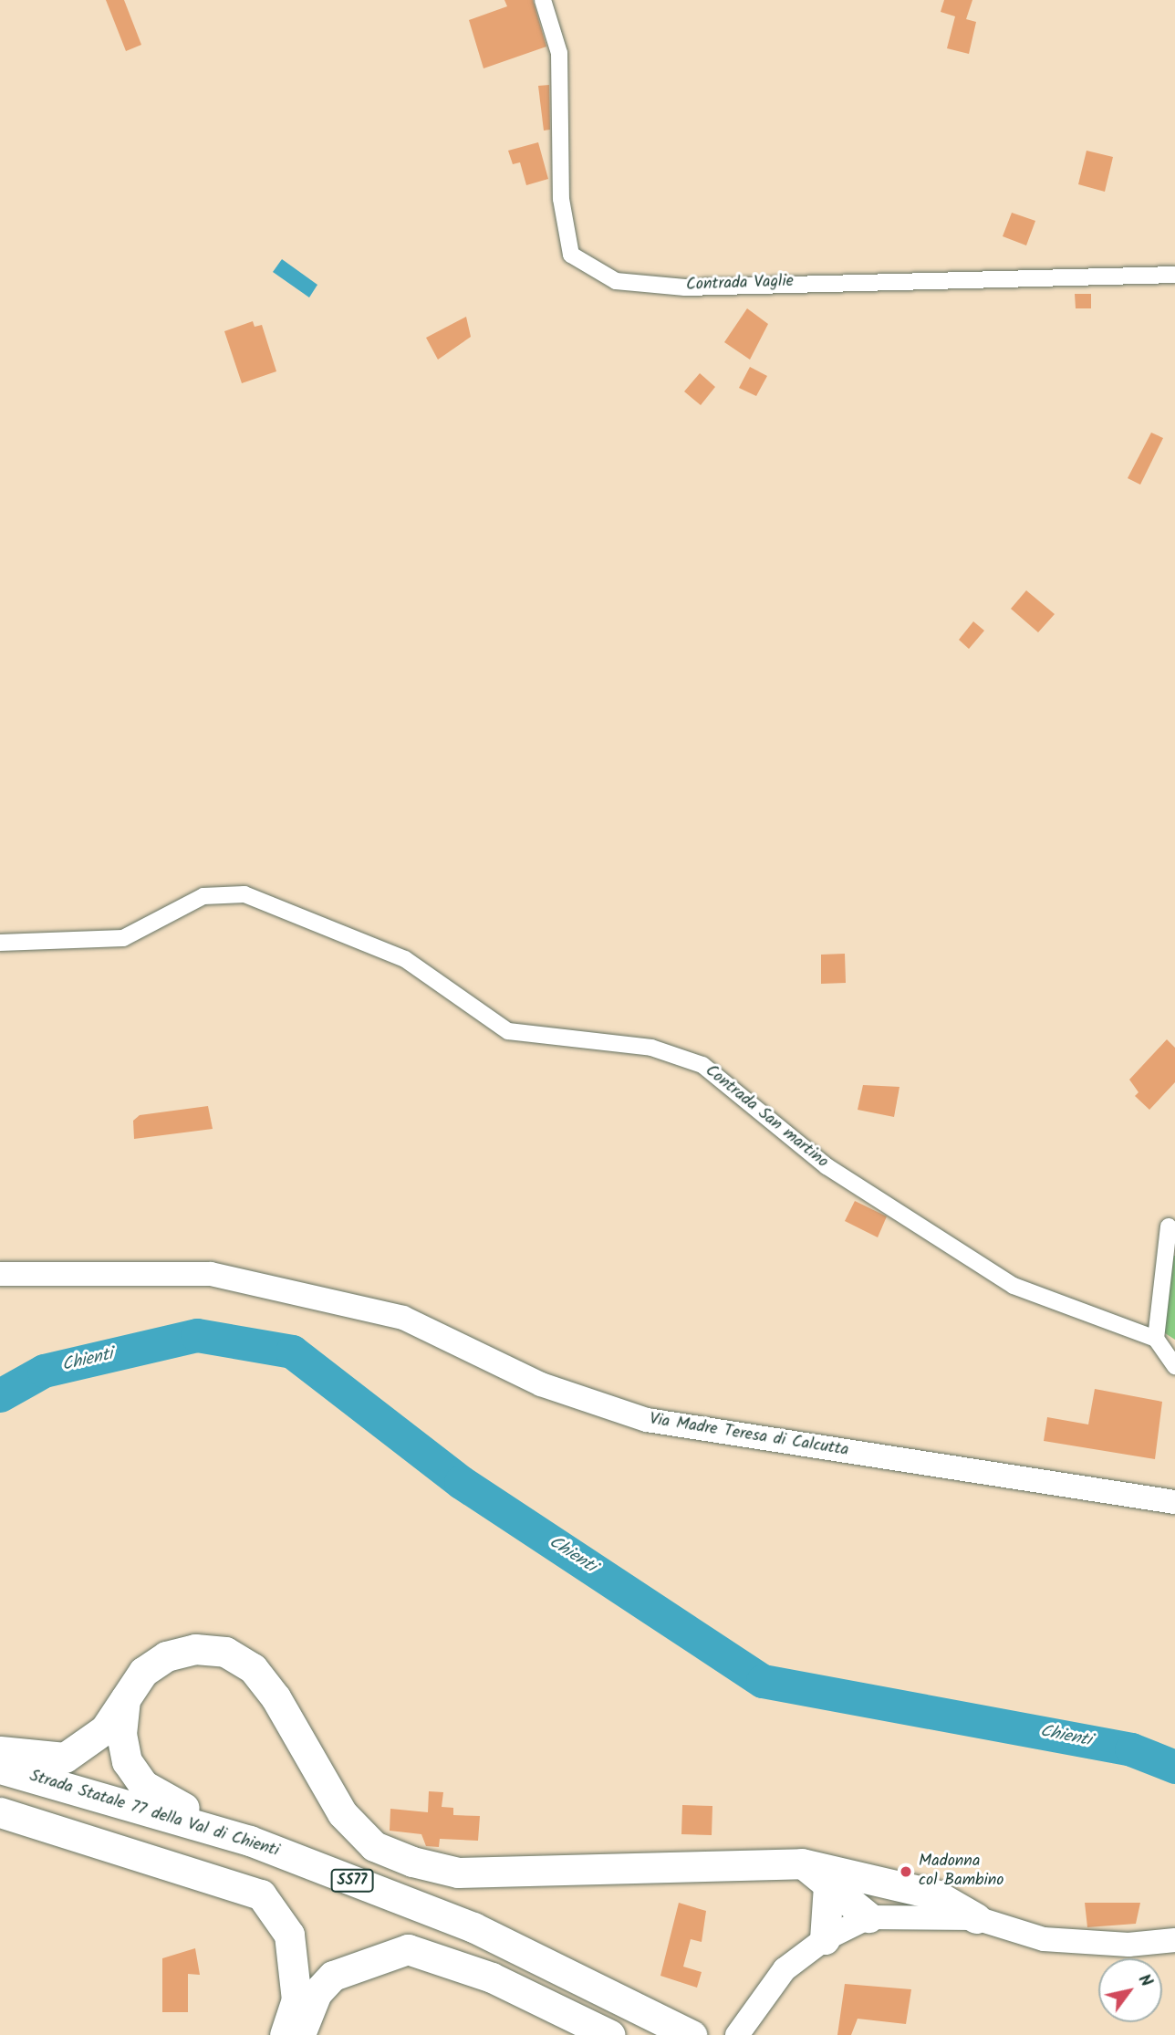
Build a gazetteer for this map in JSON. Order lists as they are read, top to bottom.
{
  "streets": {
    "highway": ["Strada Statale 77 della Val di Chienti", "SS77"],
    "main road": ["Via Madre Teresa di Calcutta"],
    "street": ["Contrada Vaglie", "Contrada San martino"]
  },
  "water": ["Chienti"],
  "places": ["Madonna col Bambino"],
  "north": "top right"
}
